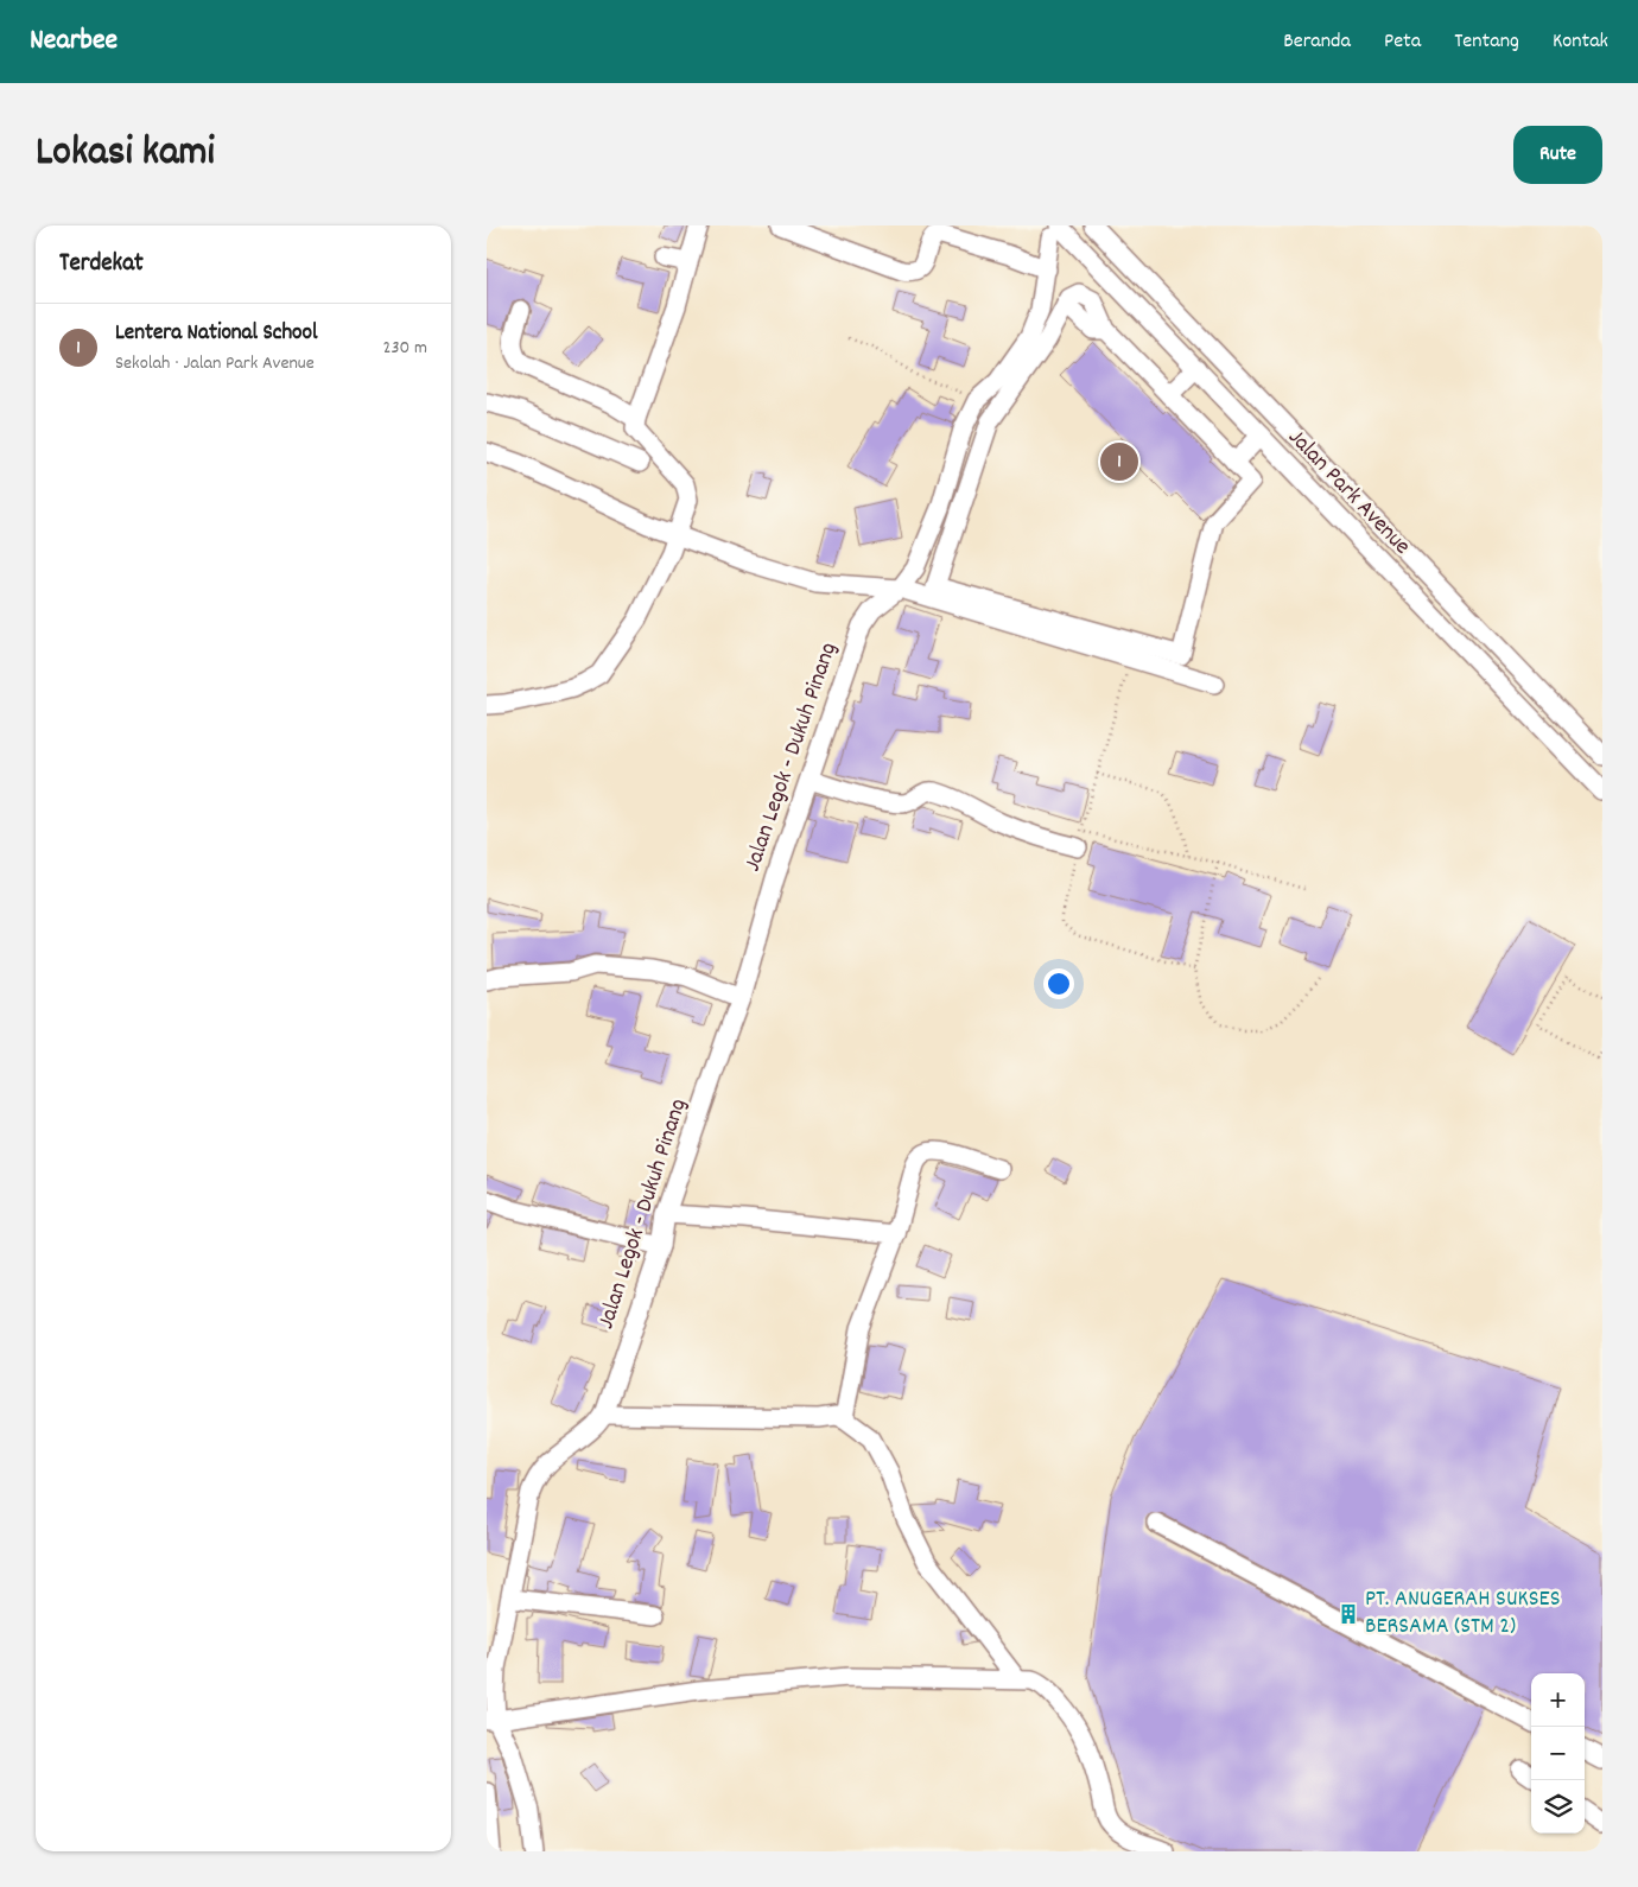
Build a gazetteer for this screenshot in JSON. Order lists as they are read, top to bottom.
{
  "streets": {
    "street": ["Jalan Park Avenue", "Jalan Legok - Dukuh Pinang"]
  },
  "places": {
    "building": ["PT. ANUGERAH SUKSES BERSAMA (STM 2)"]
  },
  "page": {
    "header": "Nearbee",
    "nav": [
      "Beranda",
      "Peta",
      "Tentang",
      "Kontak"
    ],
    "title": "Lokasi kami",
    "buttons": "Rute",
    "heading": "Terdekat",
    "list": [
      {
        "mark": "1",
        "name": "Lentera National School",
        "note": "Sekolah · Jalan Park Avenue",
        "value": "230 m"
      }
    ],
    "pins": "1",
    "map_buttons": ["+", "−"]
  }
}
